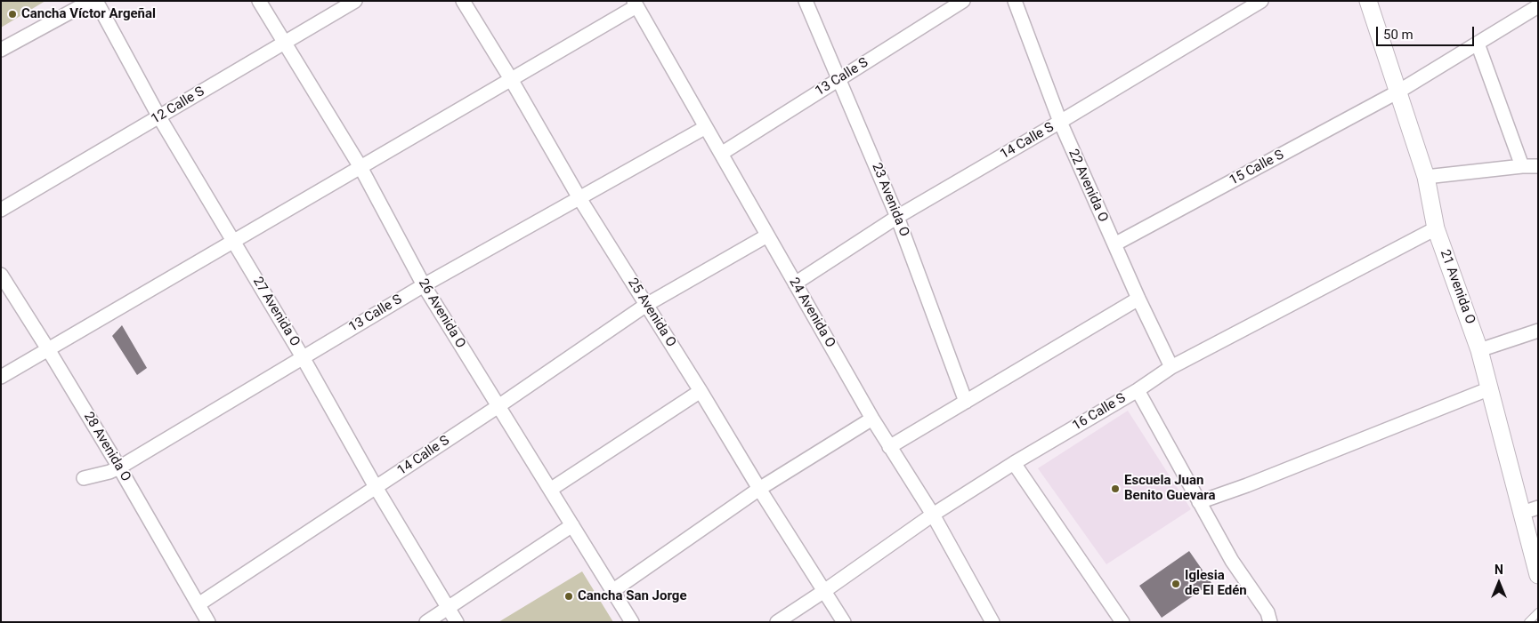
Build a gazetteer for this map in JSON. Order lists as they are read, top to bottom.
{
  "streets": {
    "street": [
      "13 Calle S",
      "12 Calle S",
      "14 Calle S",
      "15 Calle S",
      "22 Avenida O",
      "23 Avenida O",
      "21 Avenida O",
      "27 Avenida O",
      "25 Avenida O",
      "24 Avenida O",
      "26 Avenida O",
      "16 Calle S",
      "28 Avenida O"
    ]
  },
  "crossings": [
    ["13 Calle S", "23 Avenida O"],
    ["13 Calle S", "27 Avenida O"],
    ["13 Calle S", "25 Avenida O"],
    ["13 Calle S", "24 Avenida O"],
    ["13 Calle S", "26 Avenida O"],
    ["13 Calle S", "28 Avenida O"],
    ["12 Calle S", "27 Avenida O"],
    ["12 Calle S", "26 Avenida O"],
    ["14 Calle S", "22 Avenida O"],
    ["14 Calle S", "23 Avenida O"],
    ["14 Calle S", "27 Avenida O"],
    ["14 Calle S", "25 Avenida O"],
    ["14 Calle S", "24 Avenida O"],
    ["14 Calle S", "26 Avenida O"],
    ["14 Calle S", "28 Avenida O"],
    ["15 Calle S", "22 Avenida O"],
    ["15 Calle S", "21 Avenida O"],
    ["22 Avenida O", "16 Calle S"],
    ["21 Avenida O", "16 Calle S"],
    ["25 Avenida O", "16 Calle S"],
    ["24 Avenida O", "16 Calle S"]
  ],
  "places": [
    "Cancha Víctor Argeñal",
    "Escuela Juan Benito Guevara",
    "Iglesia de El Edén",
    "Cancha San Jorge"
  ],
  "scale_bar": "50 m",
  "north": "top"
}
